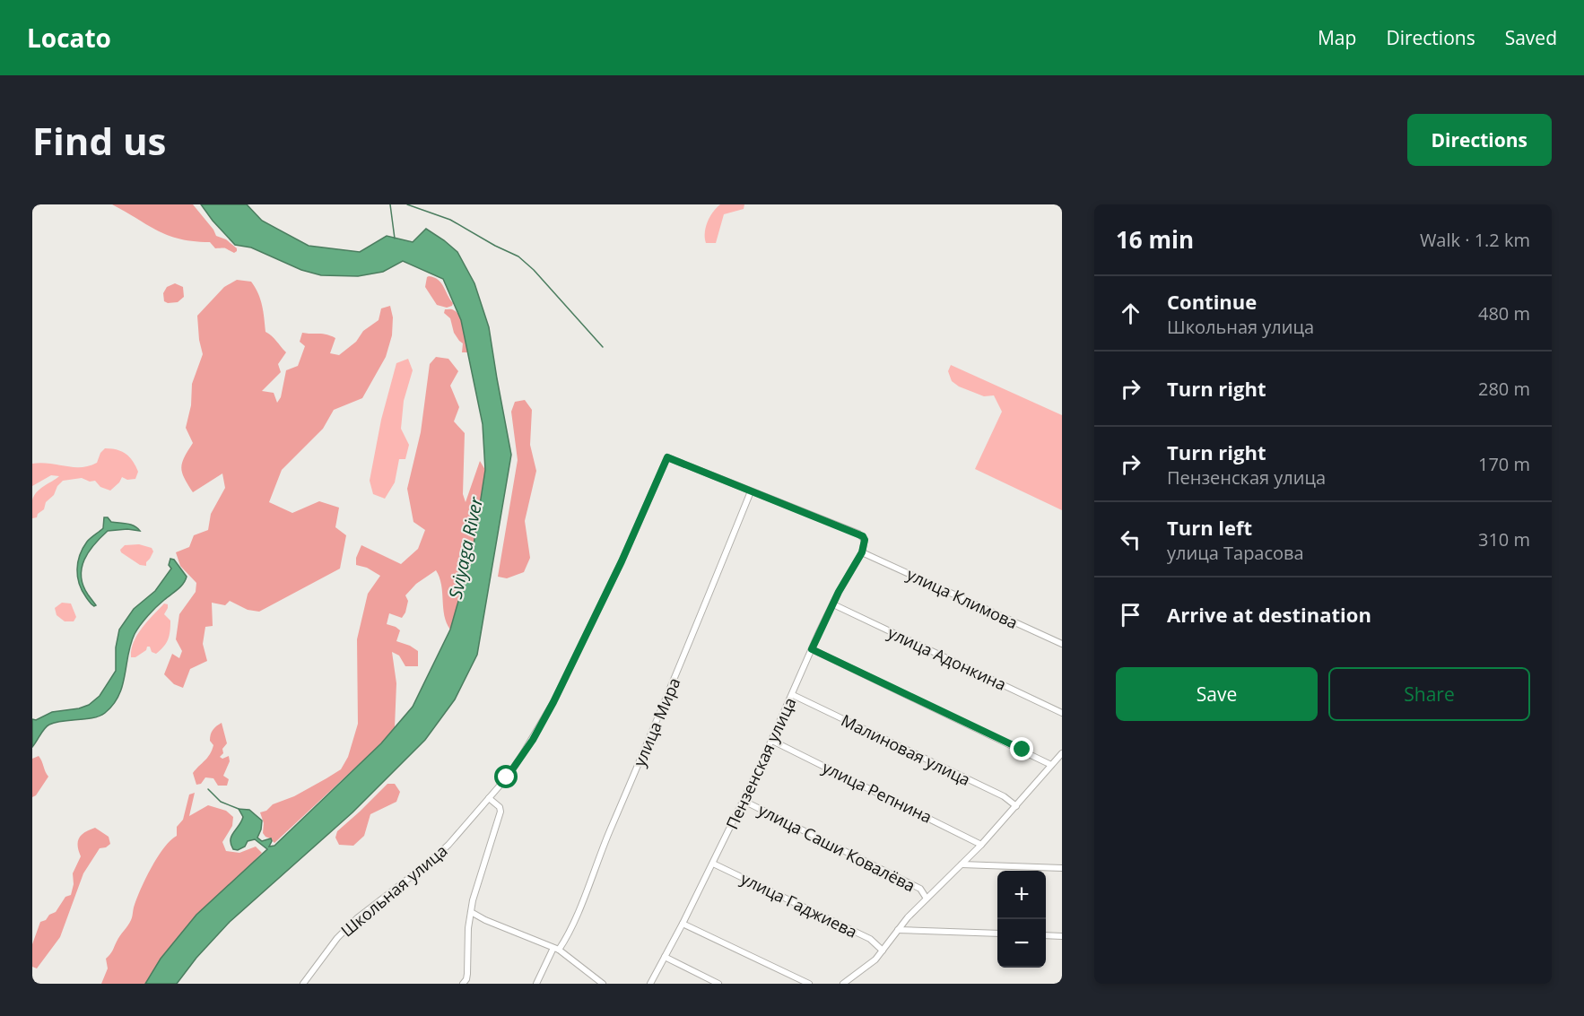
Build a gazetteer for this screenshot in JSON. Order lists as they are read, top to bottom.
{
  "streets": {
    "street": [
      "улица Климова",
      "улица Адонкина",
      "улица Мира",
      "Малиновая улица",
      "Пензенская улица",
      "улица Репнина",
      "улица Саши Ковалёва",
      "Школьная улица",
      "улица Гаджиева"
    ]
  },
  "crossings": [
    ["улица Климова", "Пензенская улица"],
    ["улица Адонкина", "Пензенская улица"],
    ["улица Мира", "Пензенская улица"],
    ["улица Мира", "Школьная улица"],
    ["Малиновая улица", "Пензенская улица"],
    ["Пензенская улица", "улица Репнина"],
    ["Пензенская улица", "улица Саши Ковалёва"],
    ["Пензенская улица", "Школьная улица"],
    ["Пензенская улица", "улица Гаджиева"]
  ],
  "water": ["Sviyaga River"],
  "page": {
    "header": "Locato",
    "nav": ["Map", "Directions", "Saved"],
    "buttons": [
      "Directions",
      ["Save", "Share"]
    ],
    "title": "Find us",
    "heading": ["16 min", "Walk · 1.2 km"],
    "list": [
      ["Continue", "Школьная улица", "480 m"],
      ["Turn right", "280 m"],
      ["Turn right", "Пензенская улица", "170 m"],
      ["Turn left", "улица Тарасова", "310 m"],
      "Arrive at destination"
    ],
    "map_buttons": ["+", "−"]
  }
}
